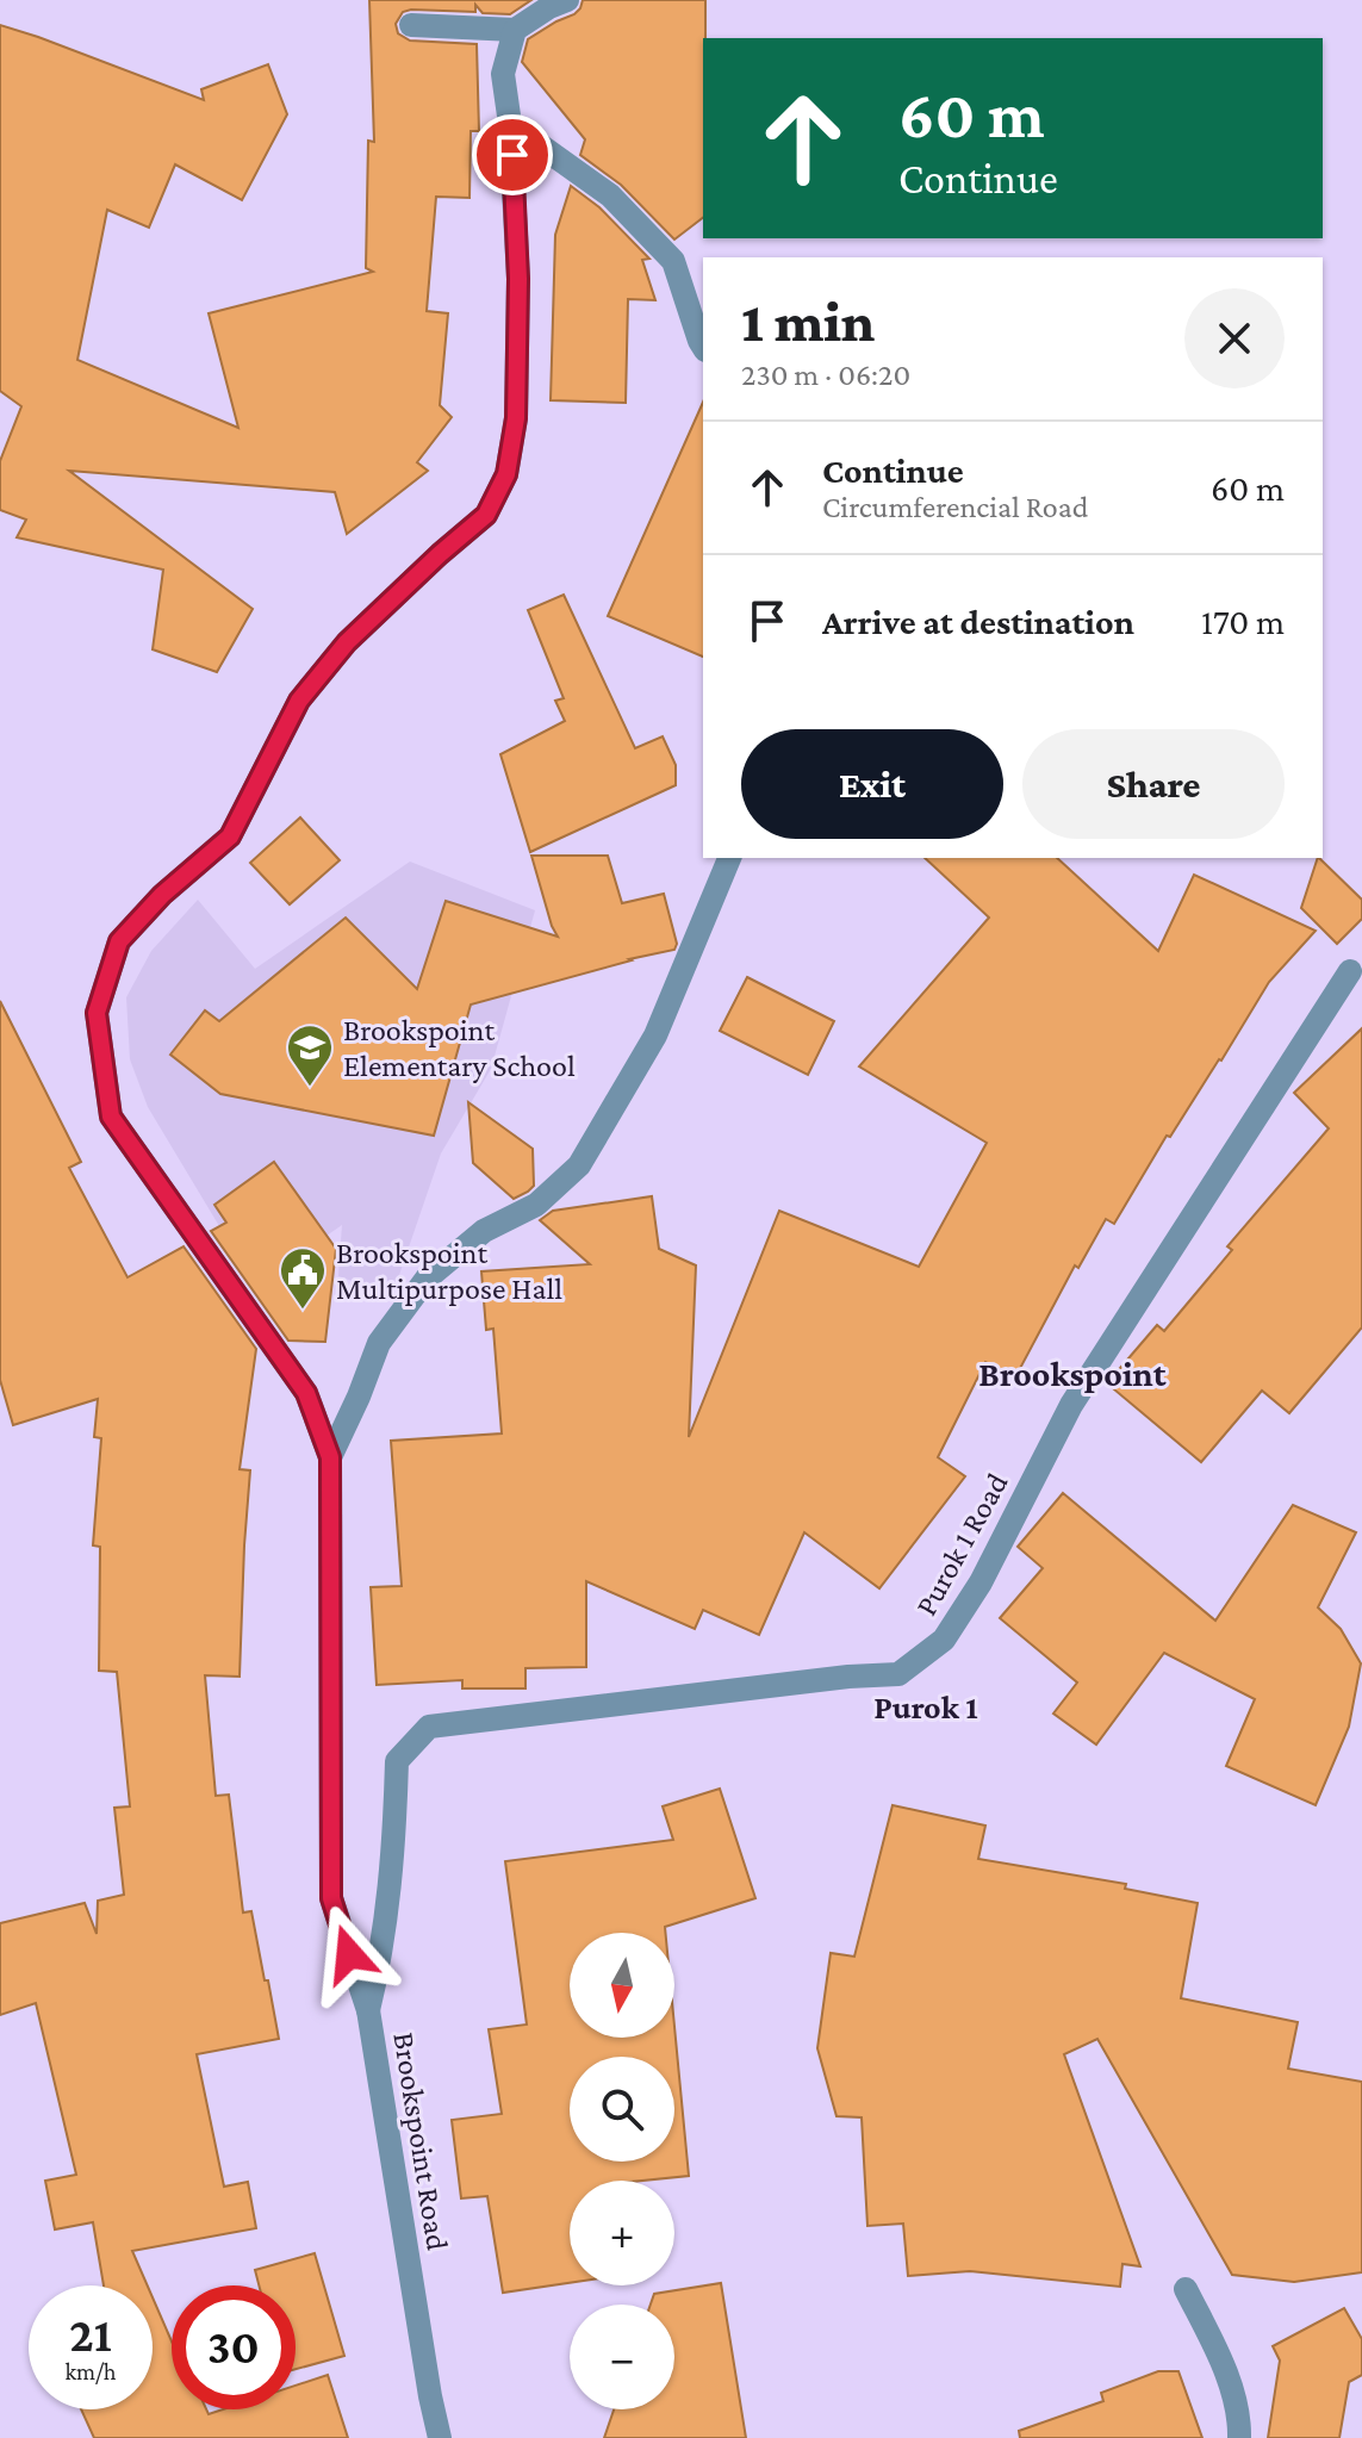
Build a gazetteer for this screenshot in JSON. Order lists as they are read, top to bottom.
{
  "streets": {
    "street": ["Purok 1 Road", "Brookspoint Road"]
  },
  "crossings": [
    ["Purok 1 Road", "Brookspoint Road"]
  ],
  "districts": ["Brookspoint", "Purok 1"],
  "places": {
    "school or university": ["Brookspoint Elementary School"],
    "public building": ["Brookspoint Multipurpose Hall"]
  },
  "north": "bottom",
  "page": {
    "turn": ["60 m", "Continue"],
    "heading": ["1 min", "230 m · 06:20"],
    "list": [
      {
        "name": "Continue",
        "note": "Circumferencial Road",
        "value": "60 m"
      },
      {
        "name": "Arrive at destination",
        "value": "170 m"
      }
    ],
    "buttons": ["Exit", "Share"],
    "map_buttons": ["+", "−"],
    "speed": "21 km/h",
    "limit": "30"
  }
}
